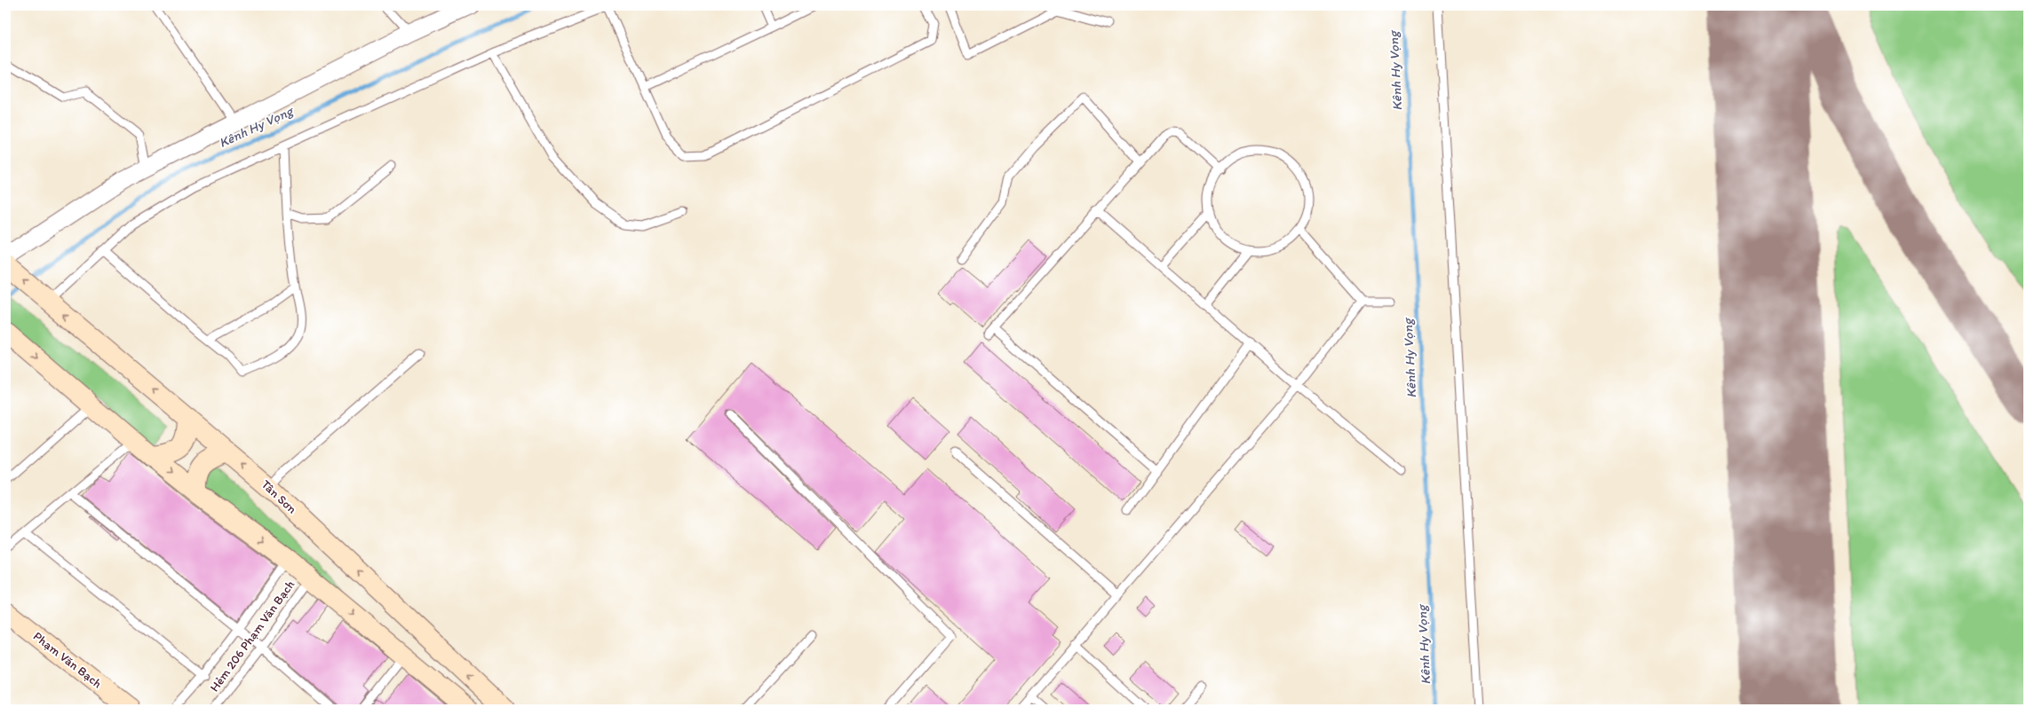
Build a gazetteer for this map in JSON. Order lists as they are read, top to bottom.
{
  "streets": {
    "street": ["Tân Sơn", "Phạm Văn Bạch"],
    "lane": ["Hẻm 206 Phạm Văn Bạch"]
  },
  "water": ["Kênh Hy Vọng"]
}
